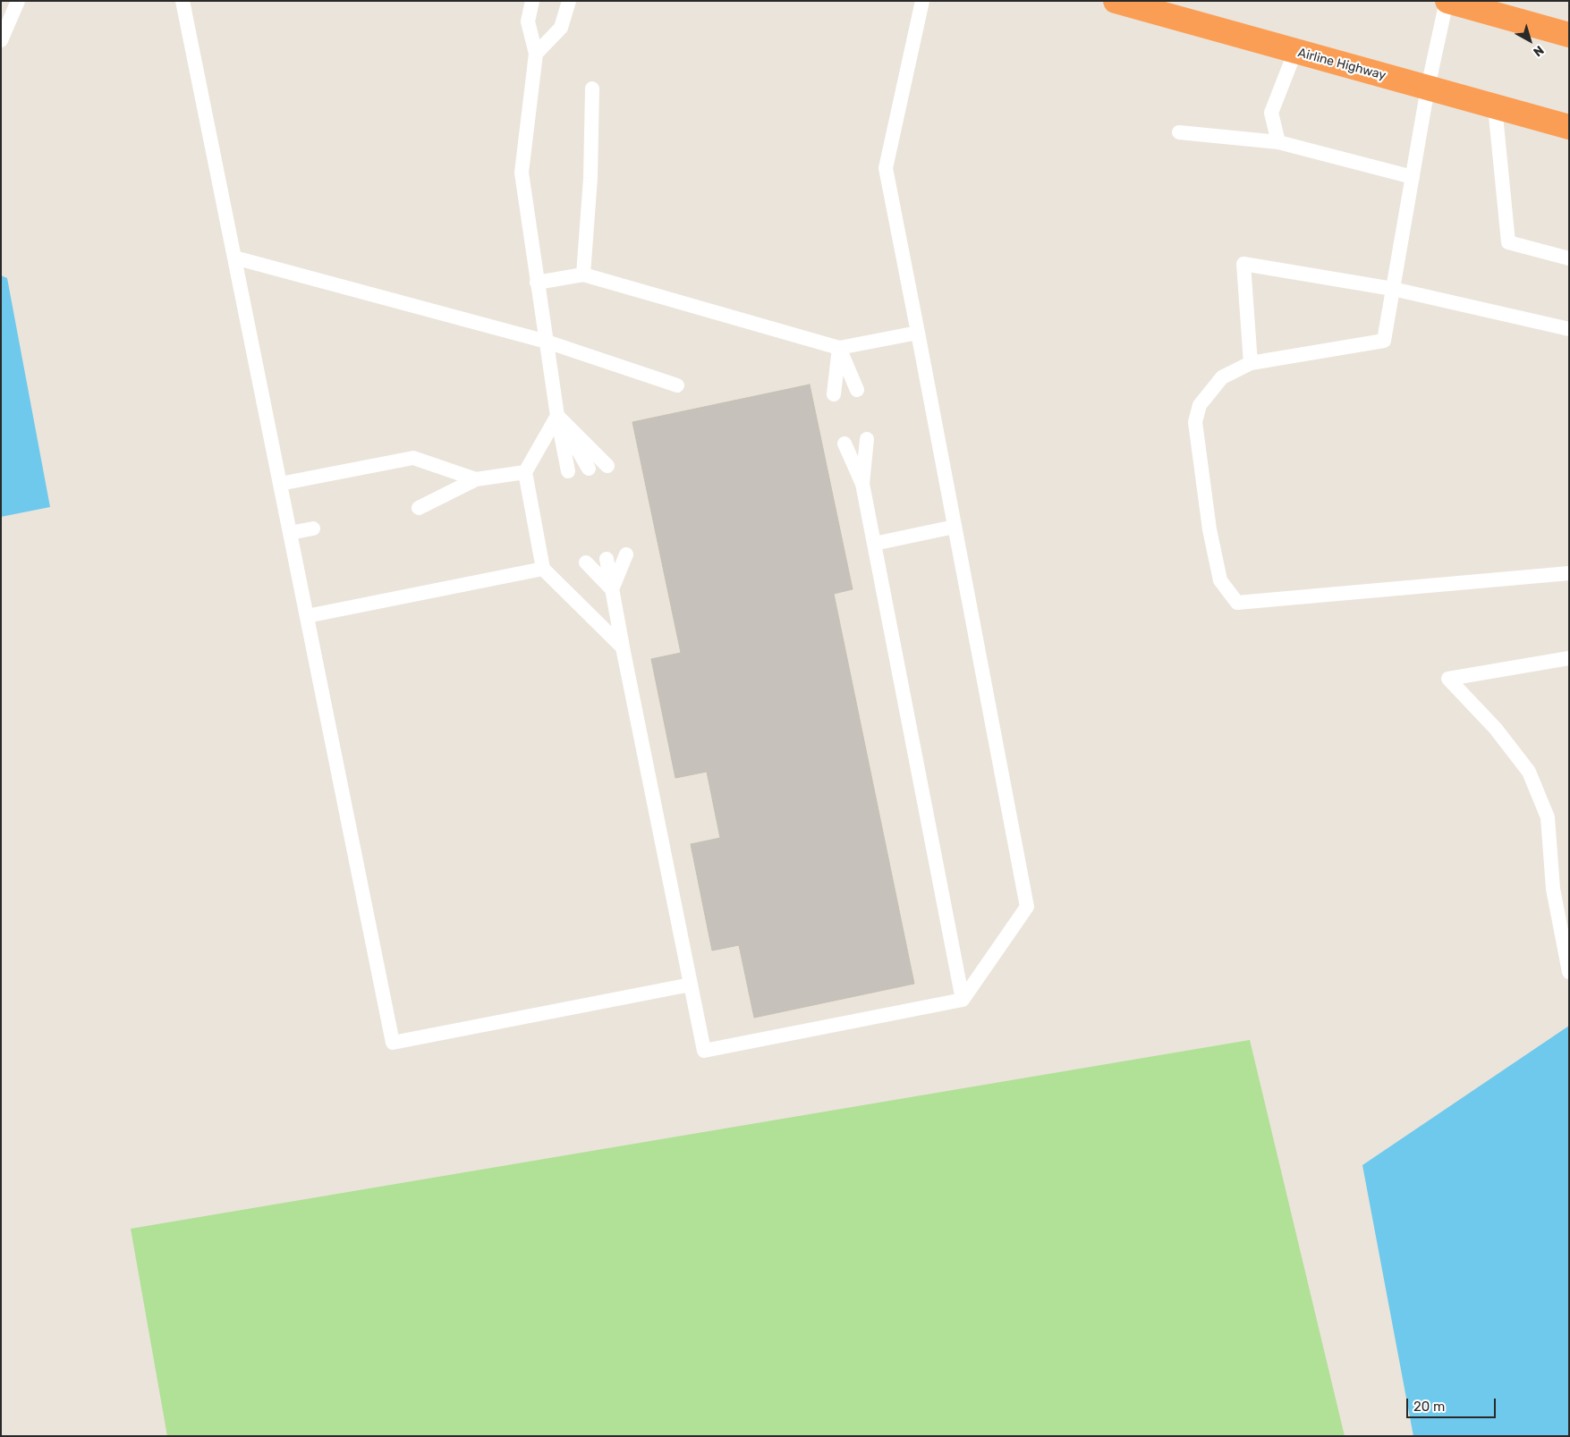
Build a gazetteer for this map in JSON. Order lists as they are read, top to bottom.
{
  "streets": {
    "highway": ["Airline Highway"]
  },
  "scale_bar": "20 m",
  "north": "bottom right"
}
